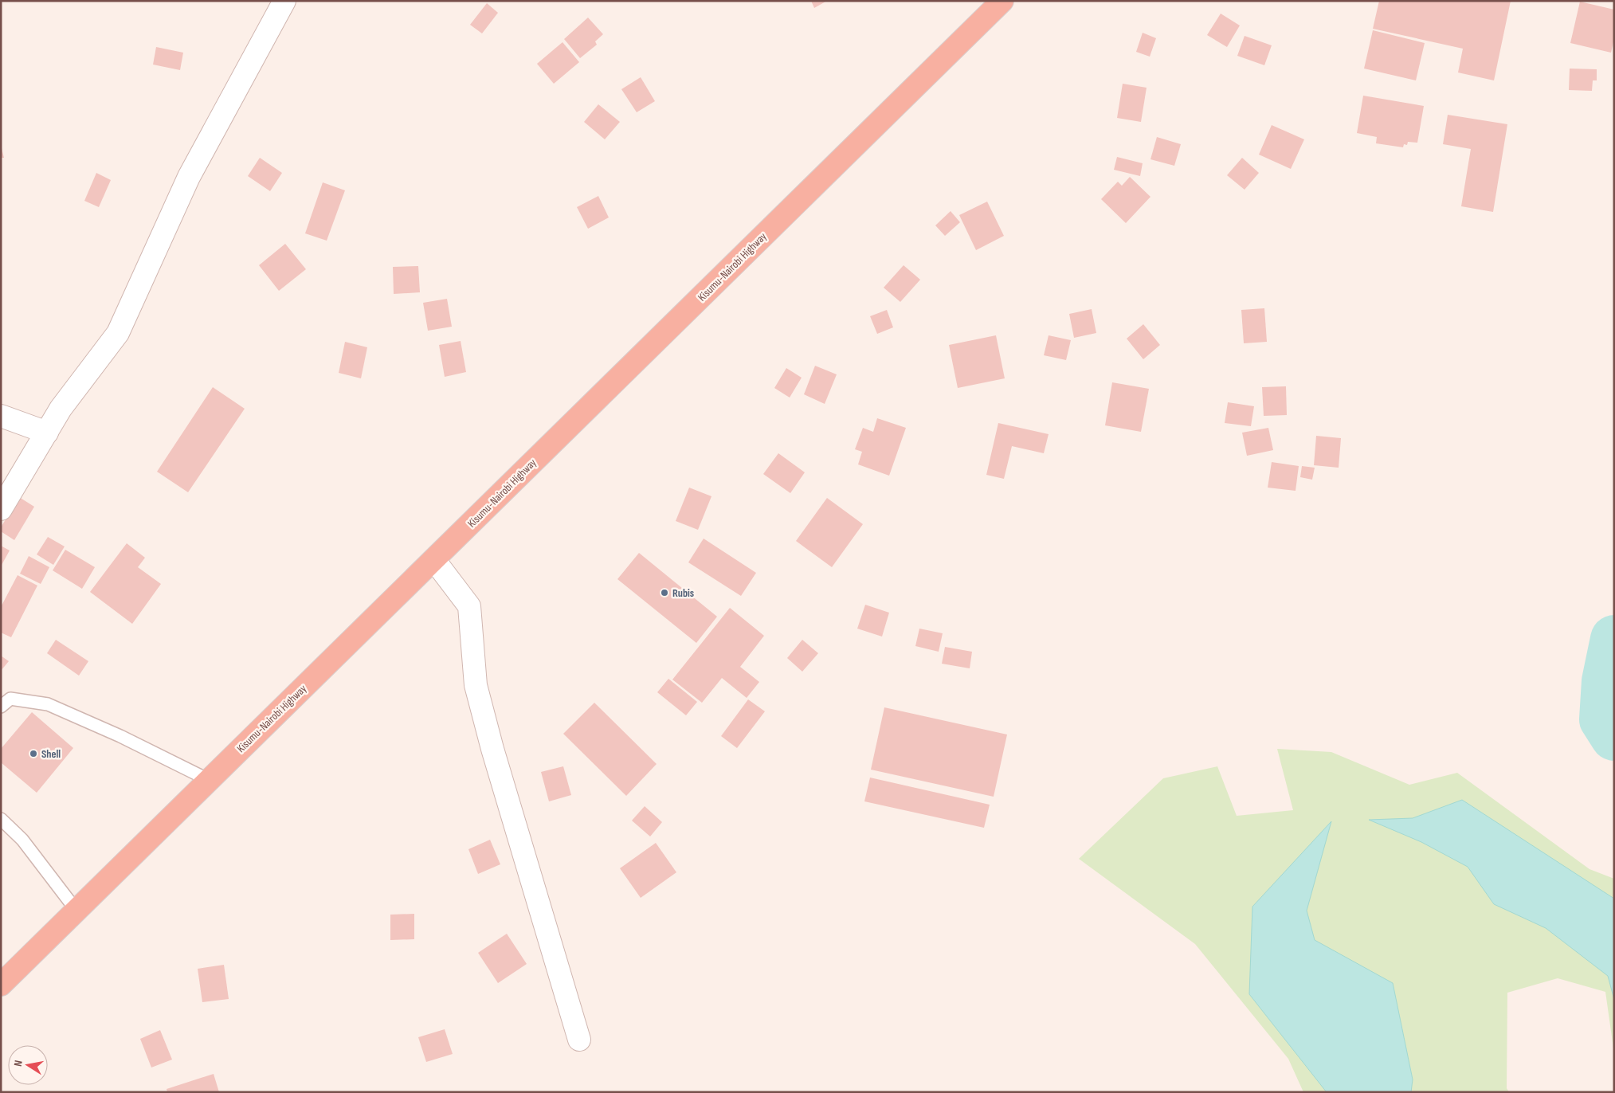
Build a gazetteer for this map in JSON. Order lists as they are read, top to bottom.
{
  "streets": {
    "highway": ["Kisumu-Nairobi Highway"]
  },
  "places": ["Rubis", "Shell"],
  "north": "left"
}
